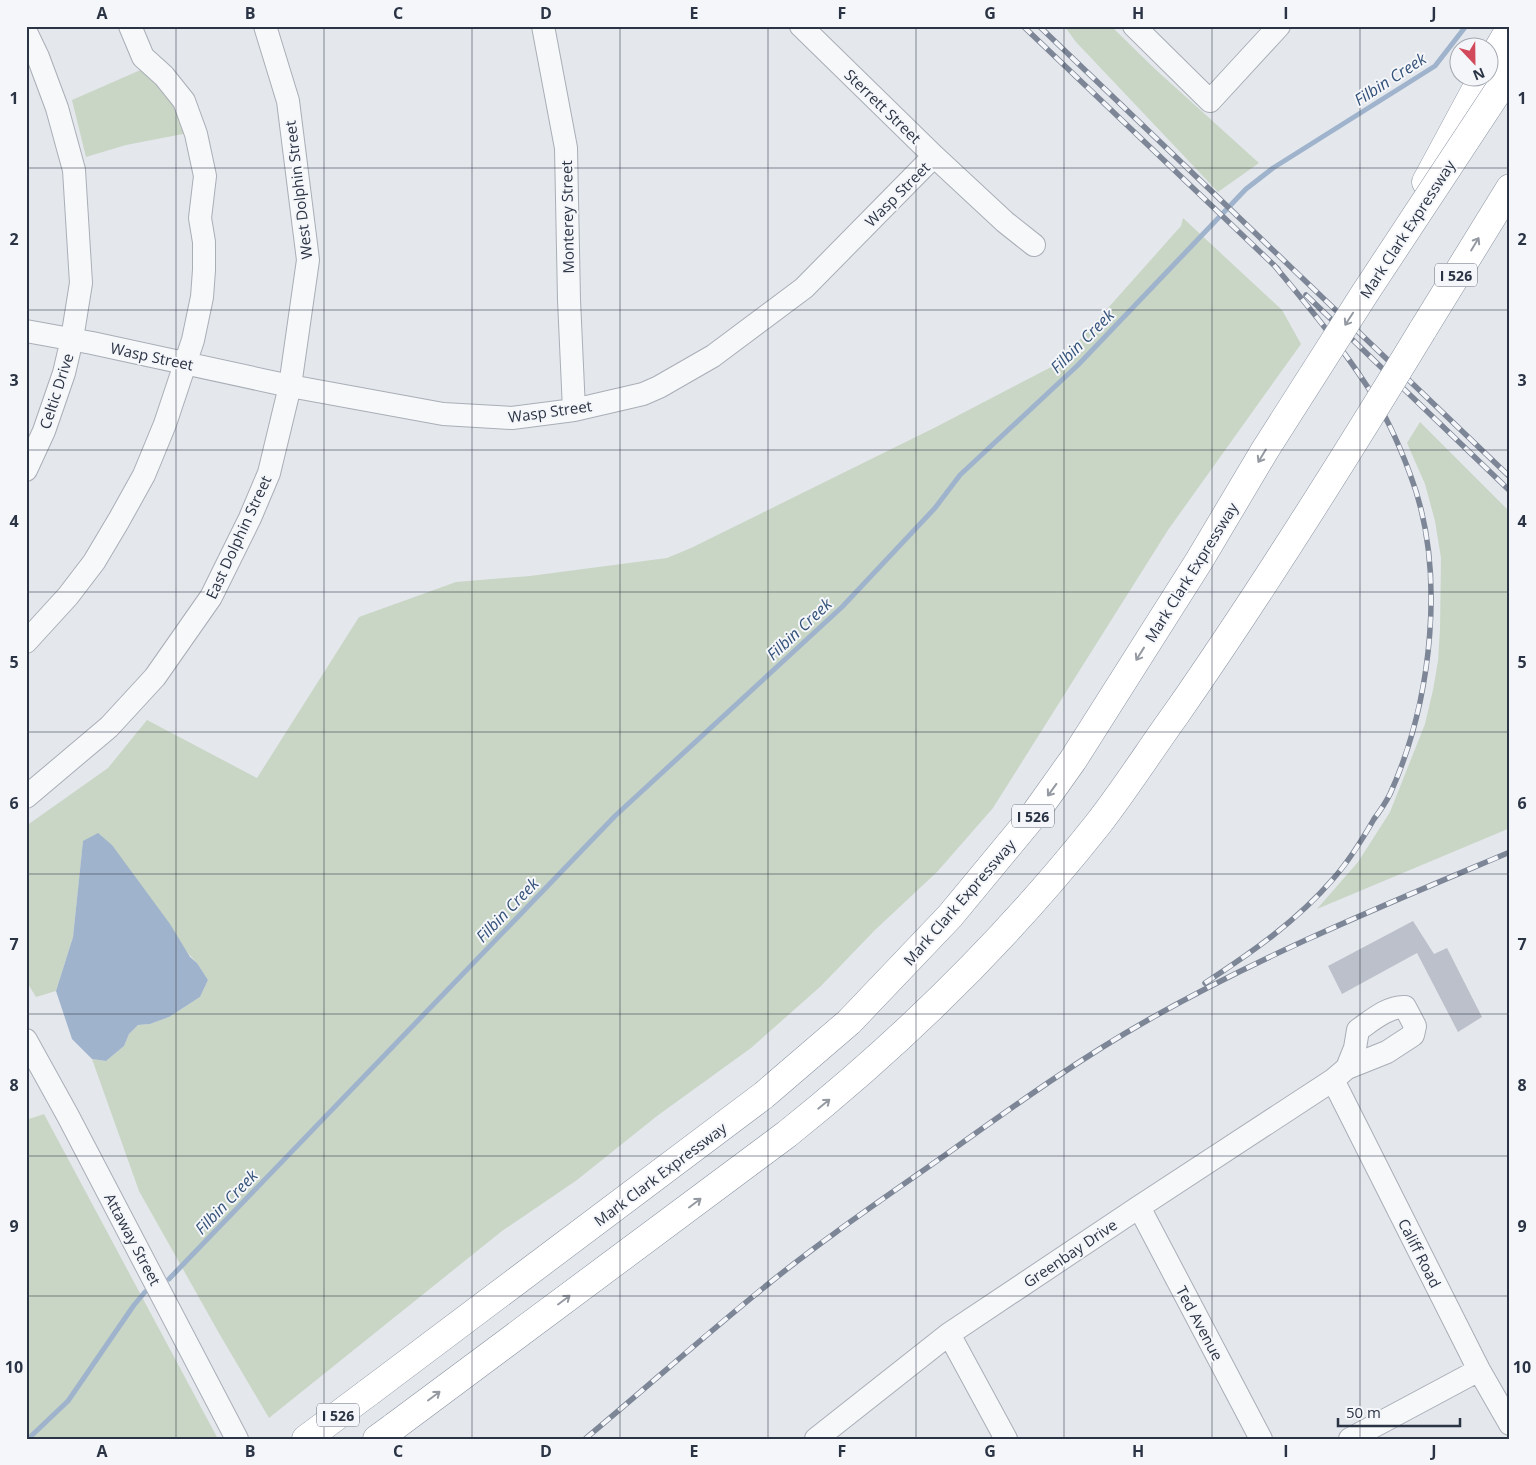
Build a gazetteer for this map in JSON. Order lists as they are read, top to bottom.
{
  "streets": {
    "highway": ["Mark Clark Expressway", "I 526"],
    "street": [
      "Sterrett Street",
      "West Dolphin Street",
      "Wasp Street",
      "Monterey Street",
      "Celtic Drive",
      "East Dolphin Street",
      "Attaway Street",
      "Greenbay Drive",
      "Califf Road",
      "Ted Avenue"
    ]
  },
  "crossings": [
    ["Sterrett Street", "Wasp Street"],
    ["West Dolphin Street", "Wasp Street"],
    ["West Dolphin Street", "East Dolphin Street"],
    ["Wasp Street", "Monterey Street"],
    ["Wasp Street", "Celtic Drive"],
    ["Wasp Street", "East Dolphin Street"],
    ["Greenbay Drive", "Califf Road"],
    ["Greenbay Drive", "Ted Avenue"]
  ],
  "water": ["Filbin Creek"],
  "scale_bar": "50 m",
  "north": "bottom",
  "grid": {
    "columns": [
      "A",
      "B",
      "C",
      "D",
      "E",
      "F",
      "G",
      "H",
      "I",
      "J"
    ],
    "rows": [
      "1",
      "2",
      "3",
      "4",
      "5",
      "6",
      "7",
      "8",
      "9",
      "10"
    ]
  }
}
